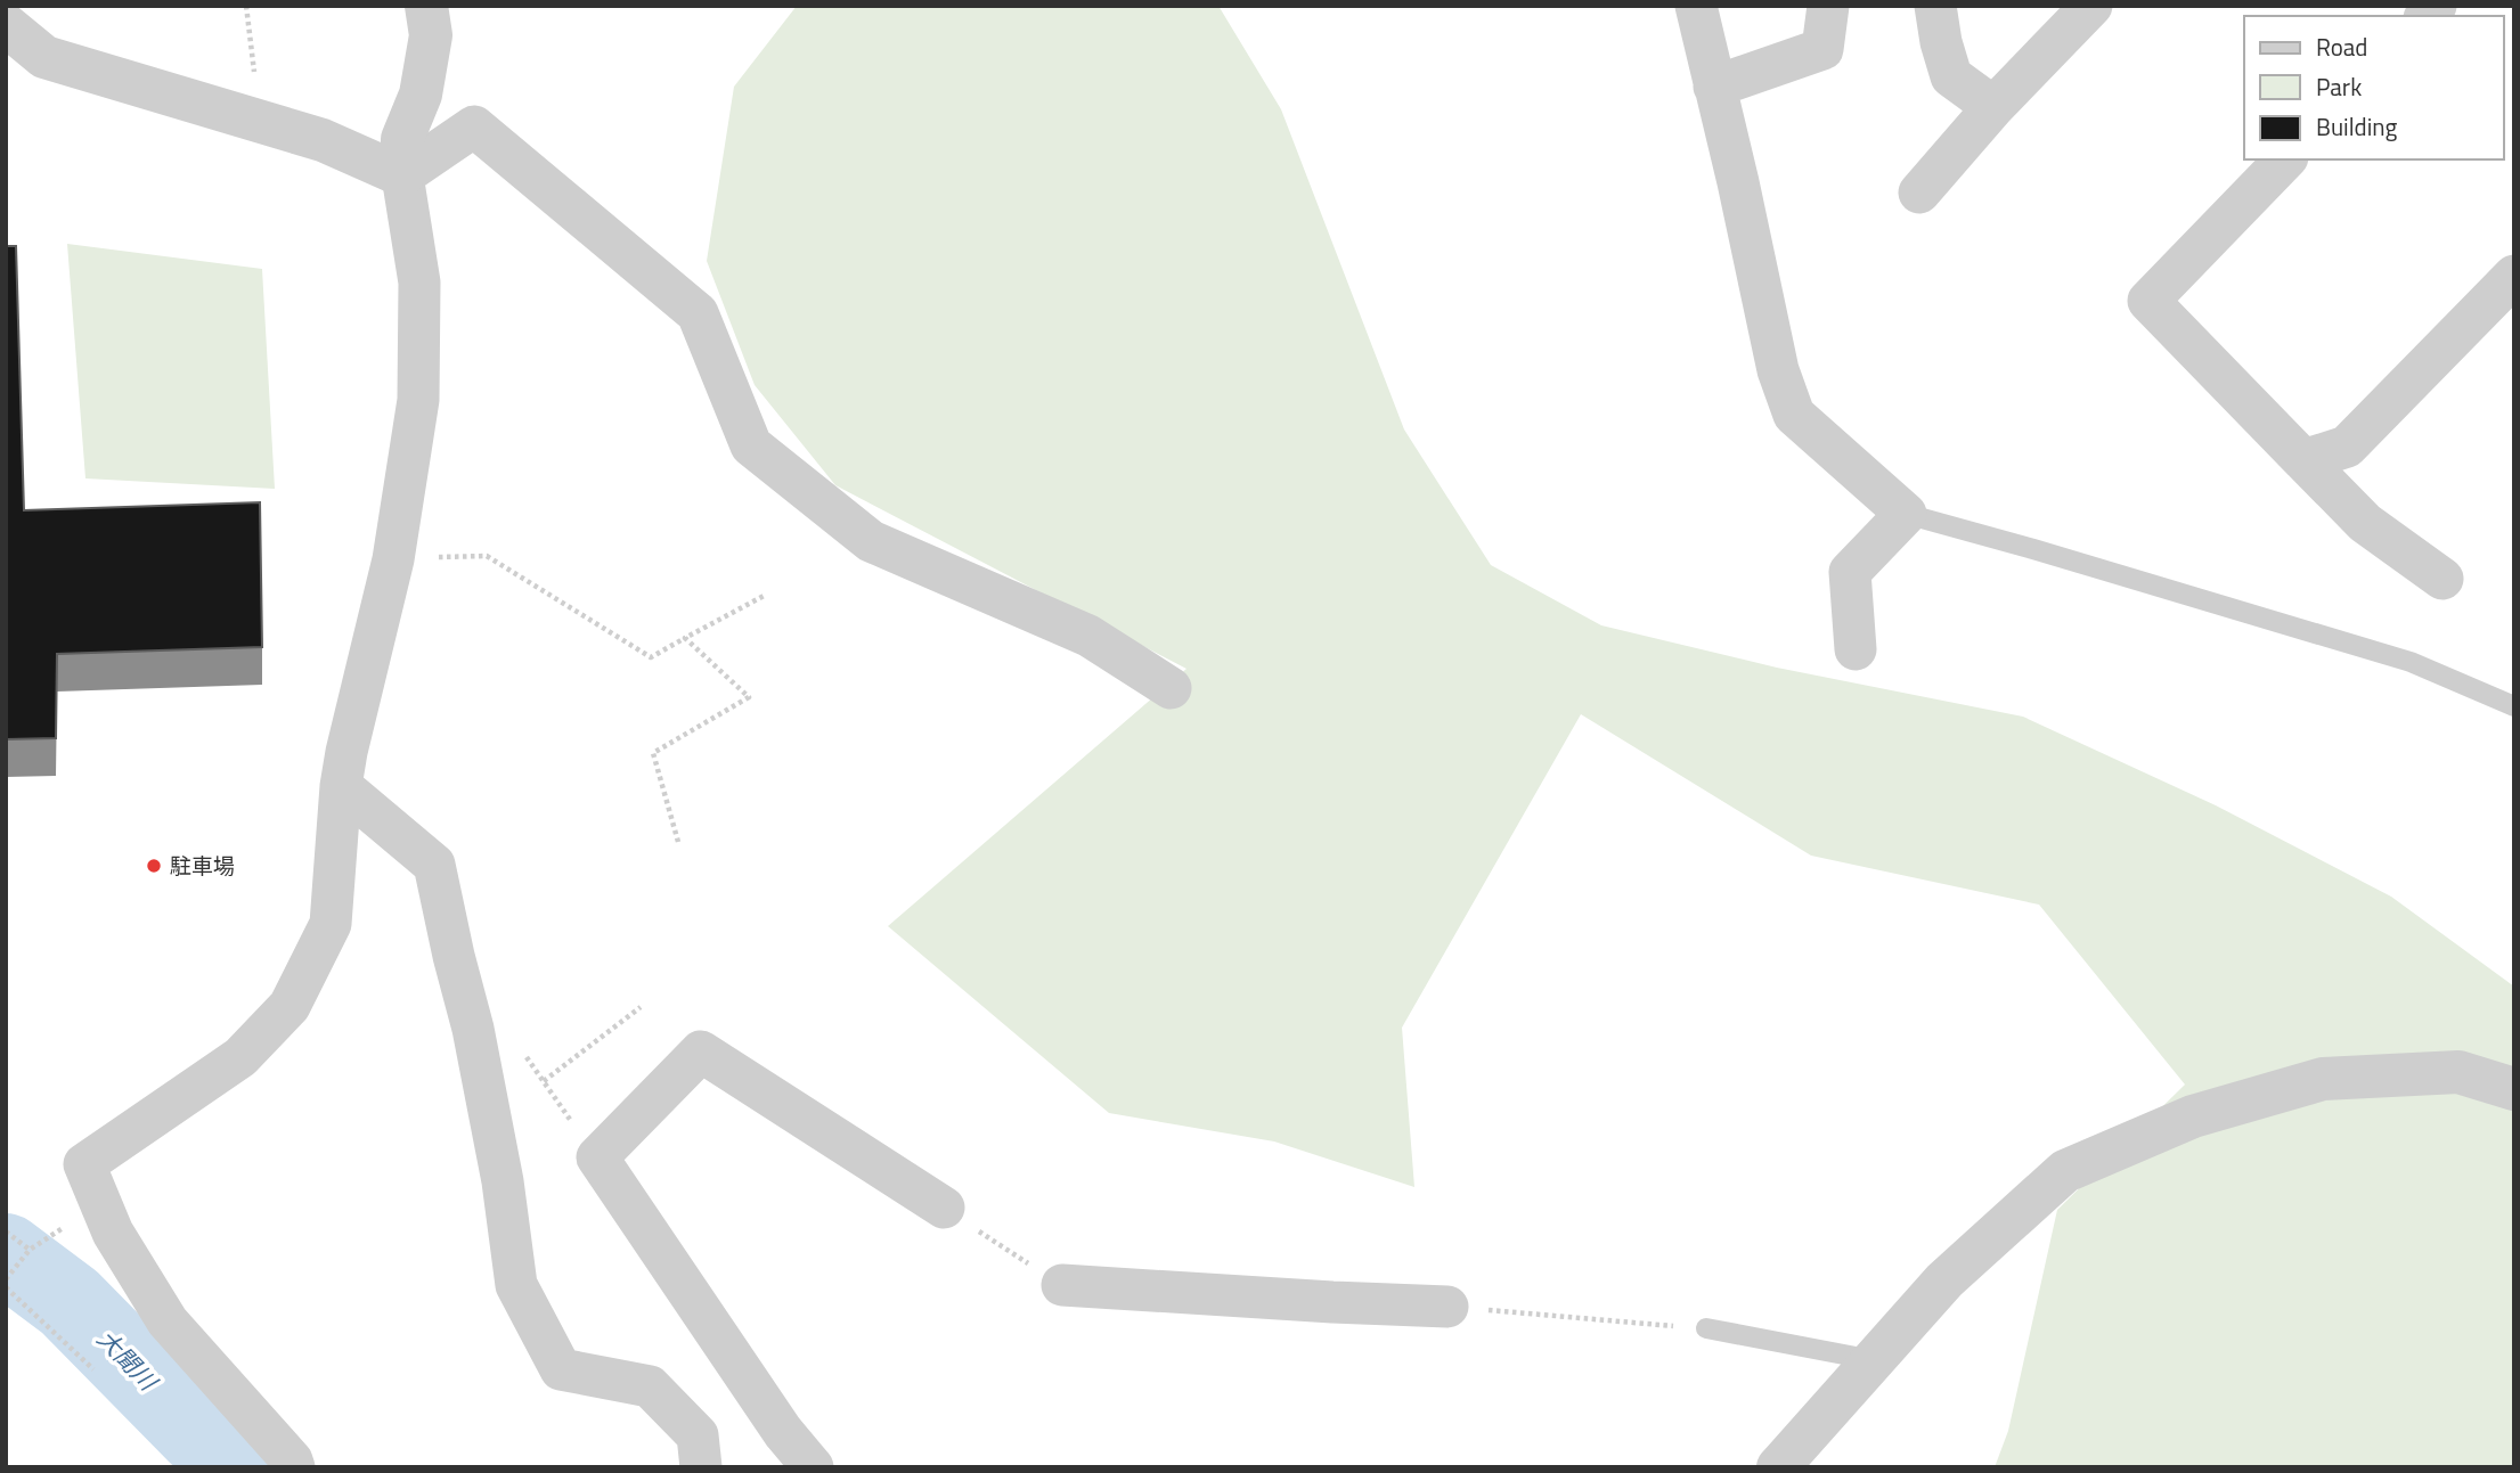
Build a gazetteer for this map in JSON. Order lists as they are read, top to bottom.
{
  "water": ["大聞川"],
  "places": ["駐車場"],
  "legend": ["Road", "Park", "Building"]
}
